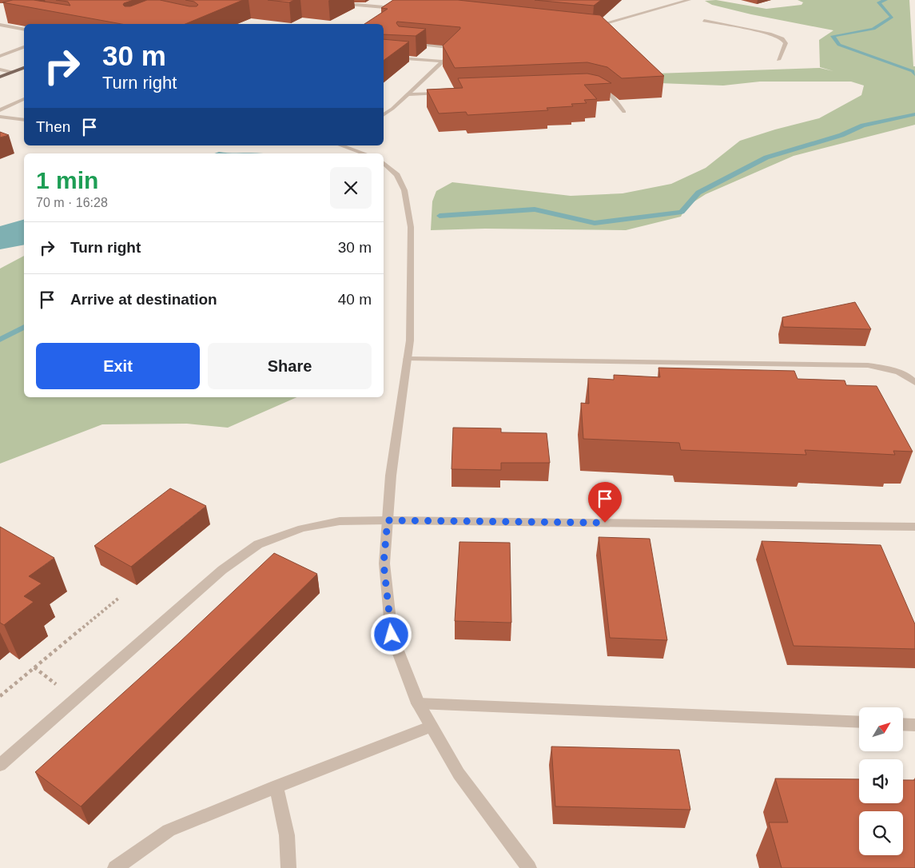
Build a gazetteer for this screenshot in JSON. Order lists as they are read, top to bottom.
{
  "north": "top right",
  "page": {
    "turn": ["30 m", "Turn right"],
    "then": "Then",
    "heading": ["1 min", "70 m · 16:28"],
    "list": [
      {
        "name": "Turn right",
        "value": "30 m"
      },
      {
        "name": "Arrive at destination",
        "value": "40 m"
      }
    ],
    "buttons": ["Exit", "Share"]
  }
}
